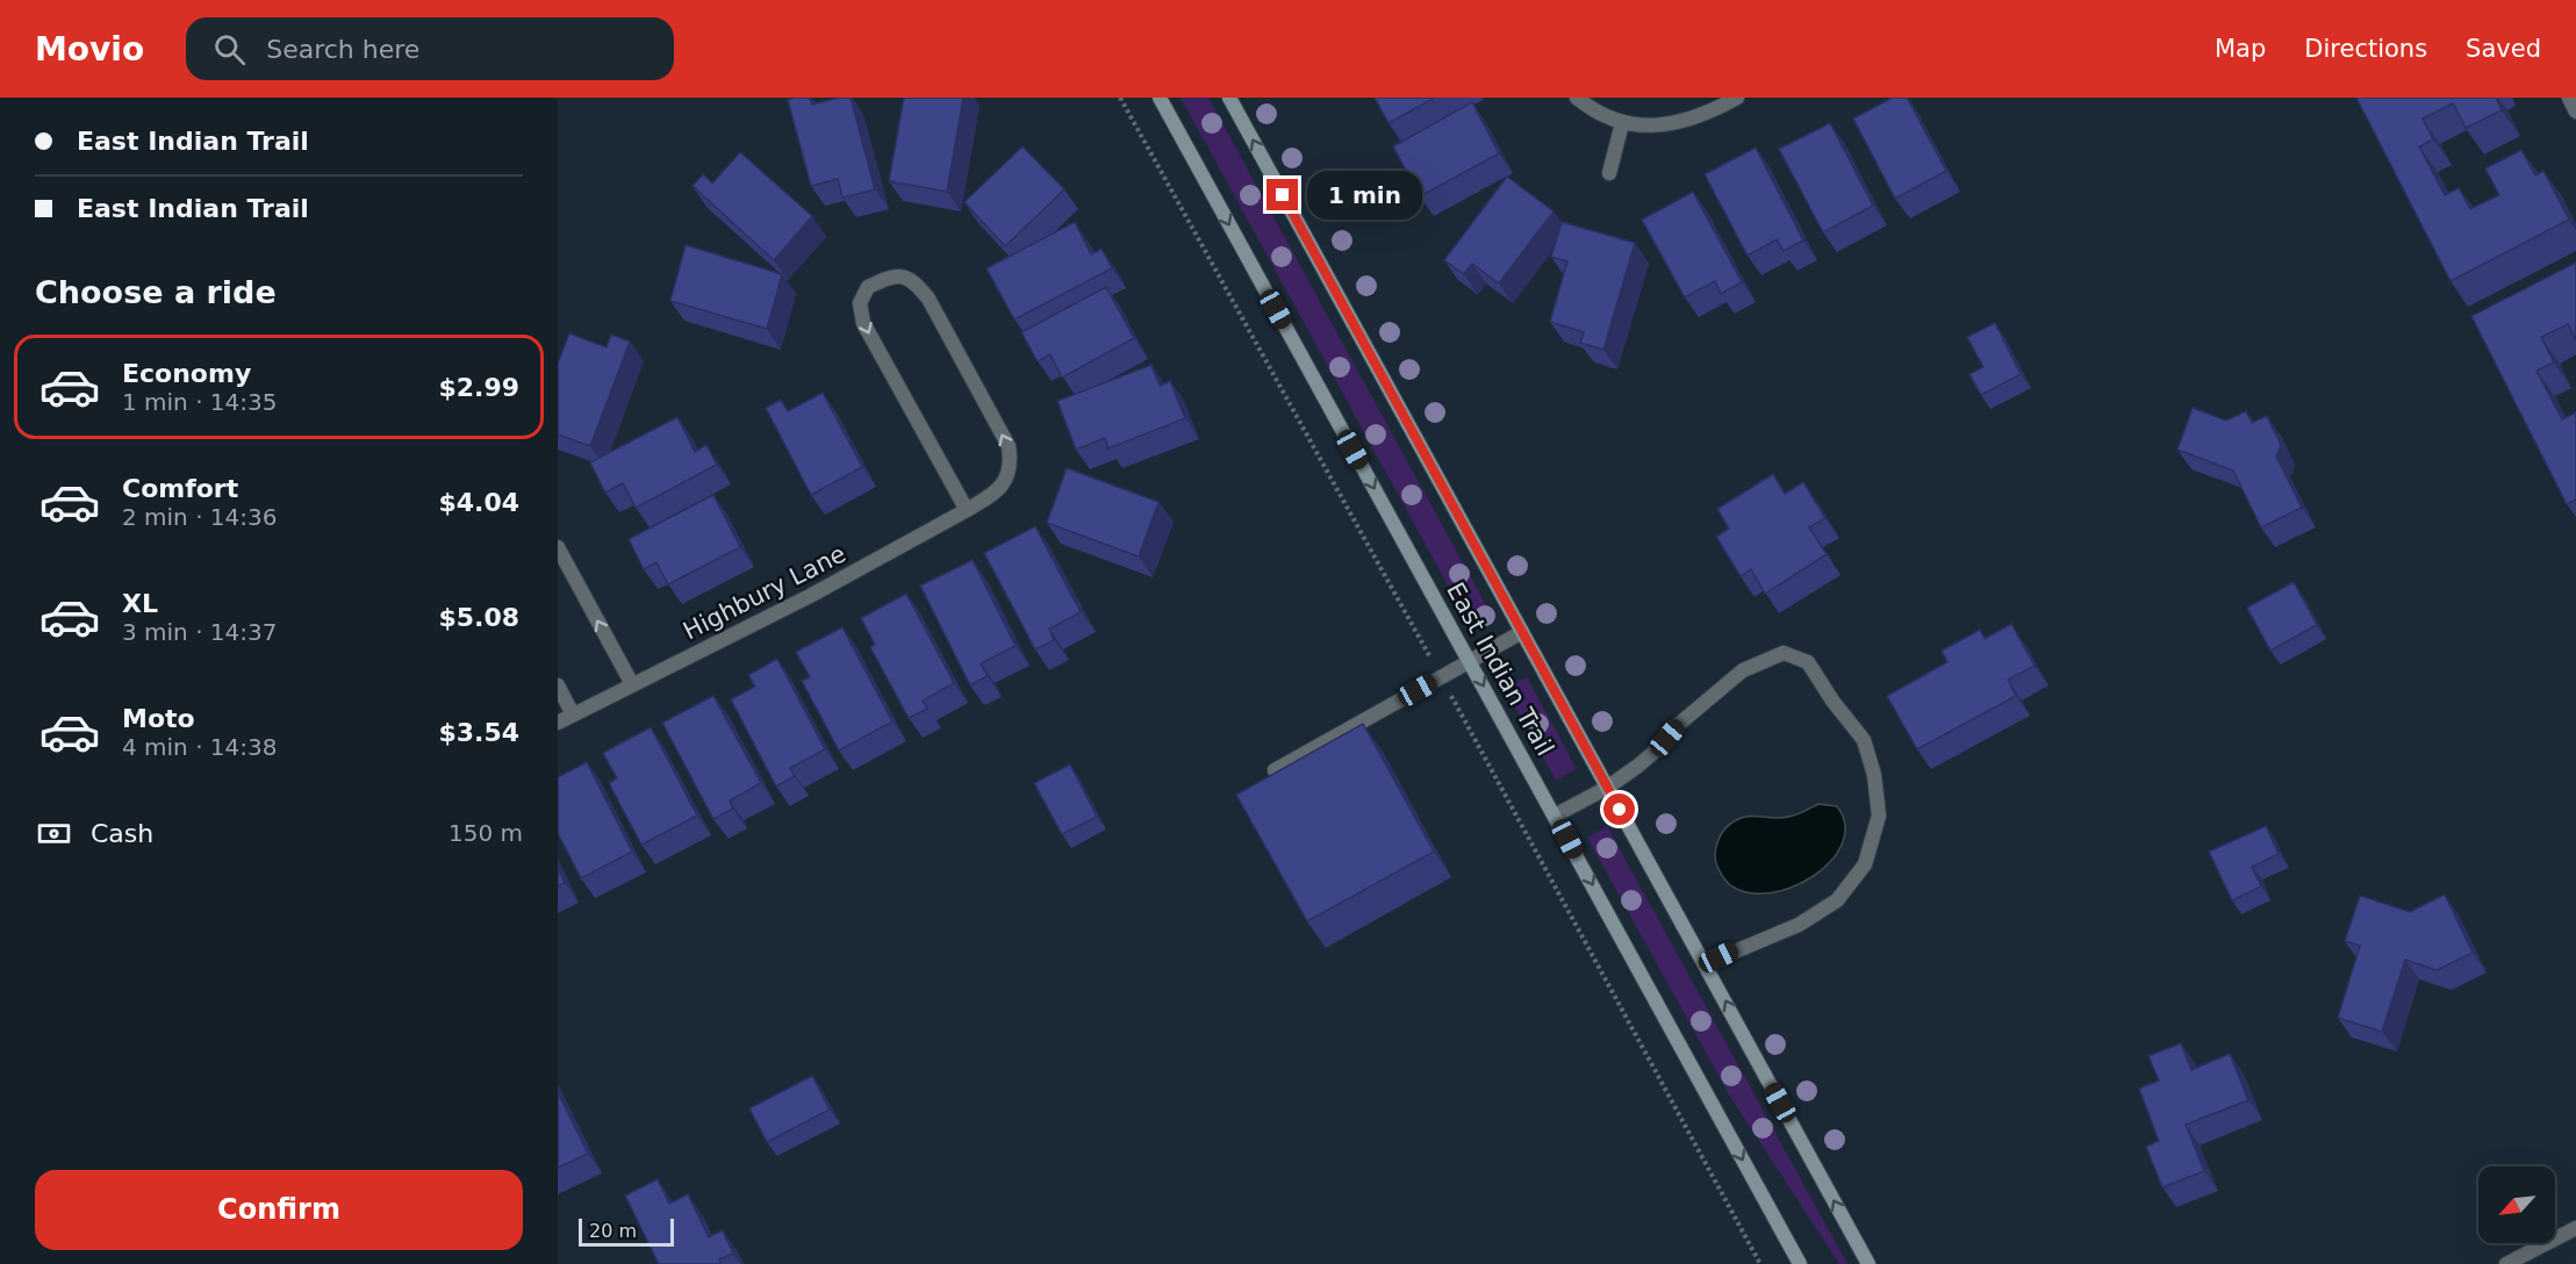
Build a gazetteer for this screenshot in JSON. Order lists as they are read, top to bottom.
{
  "streets": {
    "main road": ["East Indian Trail"],
    "street": ["Highbury Lane"]
  },
  "scale_bar": "20 m",
  "north": "bottom left",
  "page": {
    "header": "Movio",
    "search": "Search here",
    "nav": ["Map", "Directions", "Saved"],
    "banner": ["East Indian Trail", "East Indian Trail"],
    "bubble": "1 min",
    "heading": "Choose a ride",
    "list": [
      {
        "name": "Economy",
        "note": "1 min · 14:35",
        "value": "$2.99"
      },
      {
        "name": "Comfort",
        "note": "2 min · 14:36",
        "value": "$4.04"
      },
      {
        "name": "XL",
        "note": "3 min · 14:37",
        "value": "$5.08"
      },
      {
        "name": "Moto",
        "note": "4 min · 14:38",
        "value": "$3.54"
      }
    ],
    "pay": ["Cash", "150 m"],
    "buttons": "Confirm",
    "scale": "20 m"
  }
}
